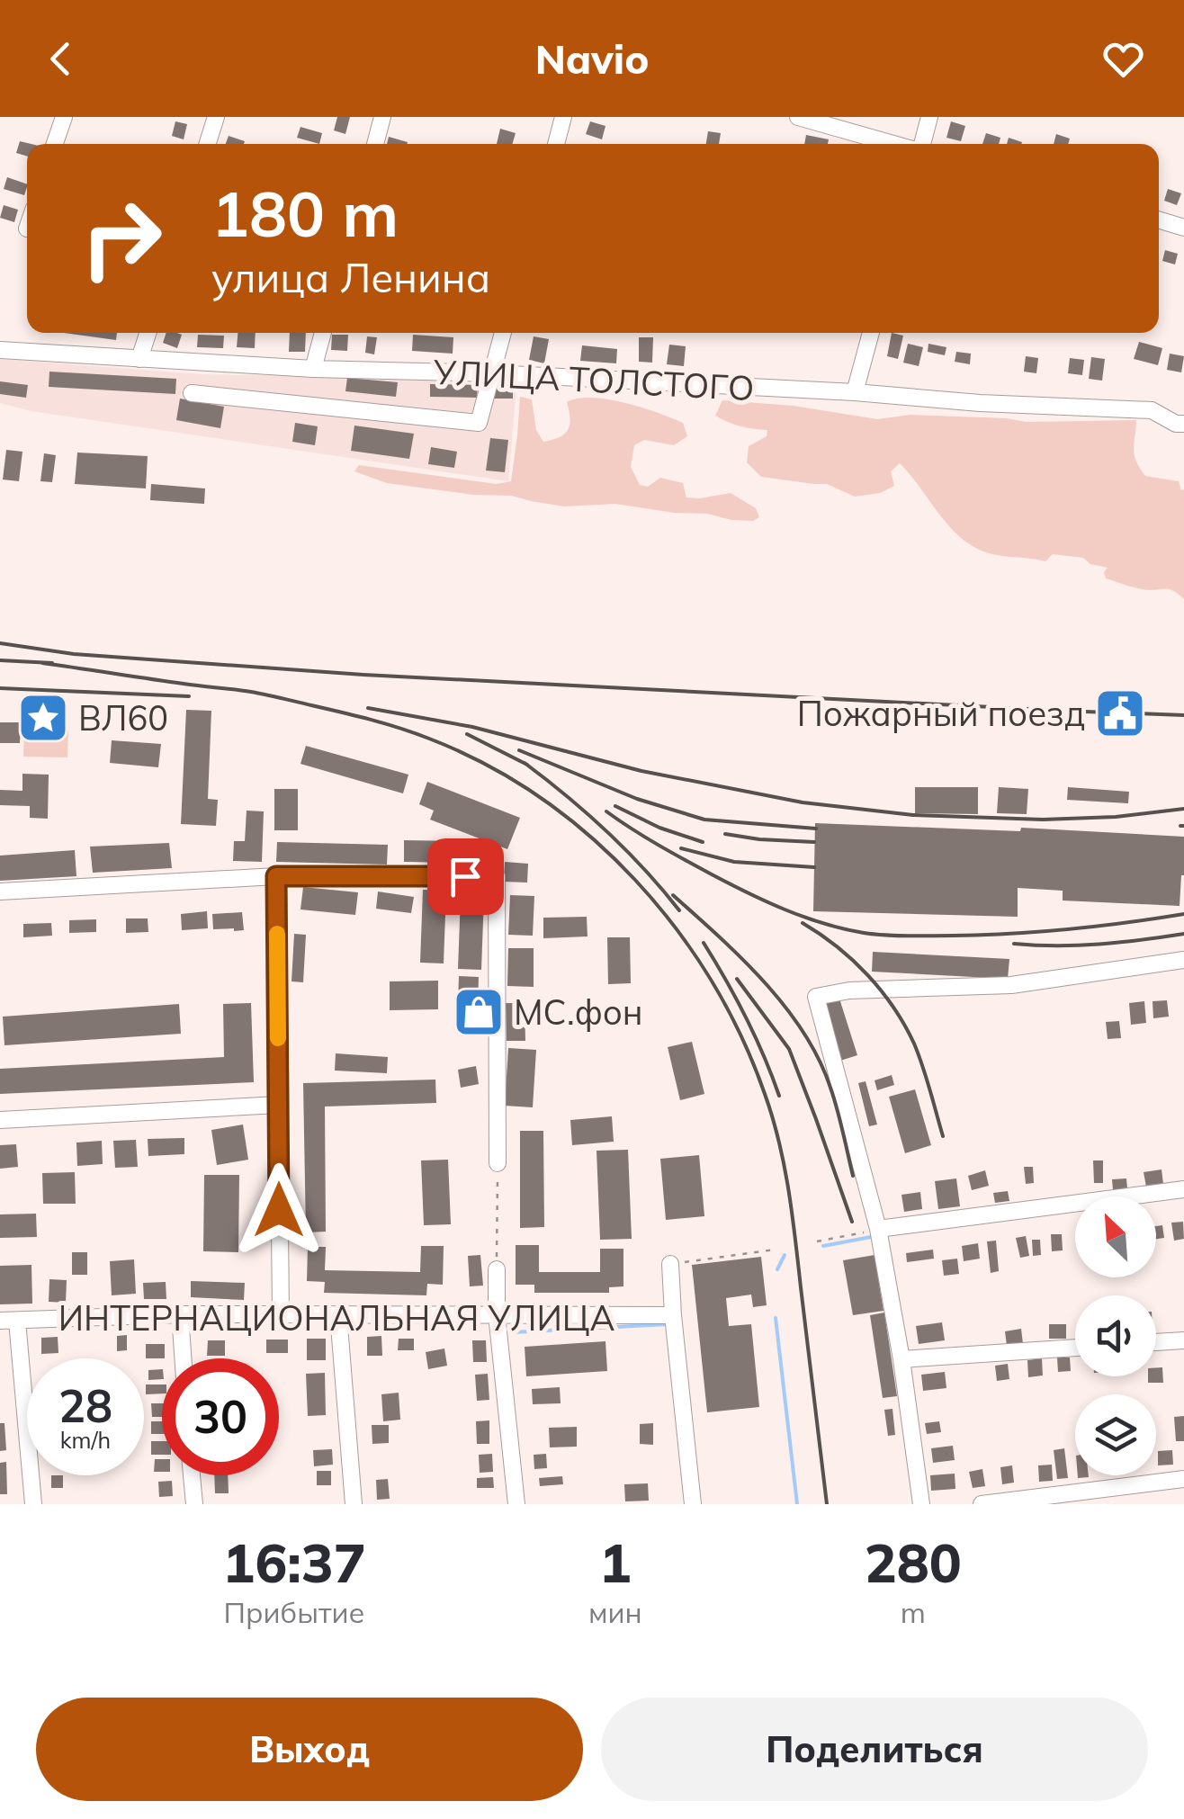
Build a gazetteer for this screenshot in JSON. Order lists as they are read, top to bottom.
{
  "streets": {
    "street": ["УЛИЦА ТОЛСТОГО", "ИНТЕРНАЦИОНАЛЬНАЯ УЛИЦА"]
  },
  "places": {
    "public building": ["Пожарный поезд"],
    "place": ["ВЛ60"],
    "shop": ["МС.фон"]
  },
  "north": "top left",
  "page": {
    "header": "Navio",
    "turn": ["180 m", "улица Ленина"],
    "speed": "28 km/h",
    "limit": "30",
    "eta": [
      "16:37",
      "Прибытие",
      "1",
      "мин",
      "280",
      "m"
    ],
    "buttons": ["Выход", "Поделиться"]
  }
}
